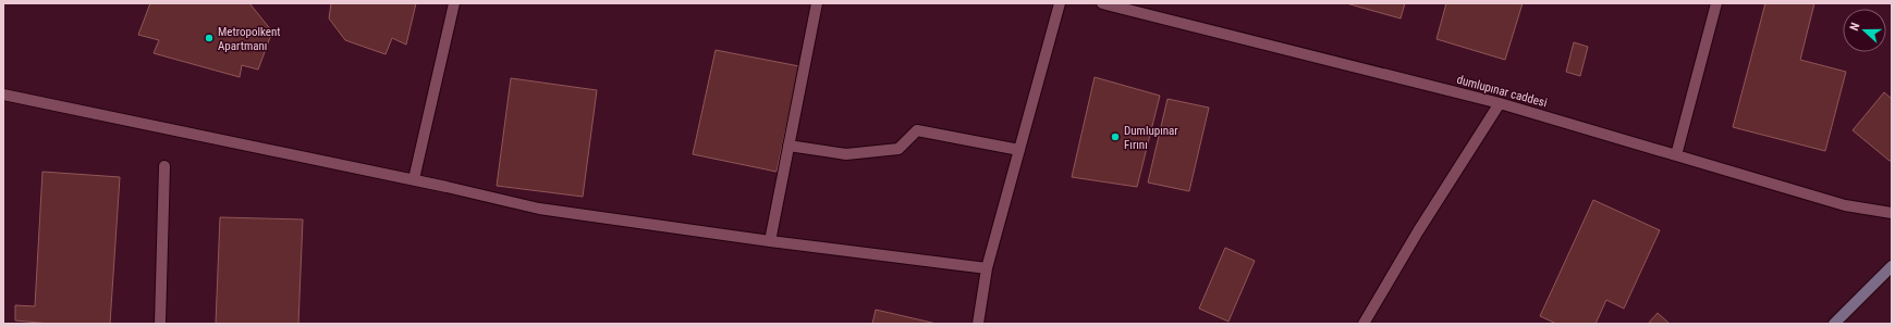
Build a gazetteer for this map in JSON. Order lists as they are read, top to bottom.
{
  "streets": {
    "street": ["dumlupınar caddesi"]
  },
  "places": ["Metropolkent Apartmanı", "Dumlupınar Fırını"],
  "north": "left"
}
